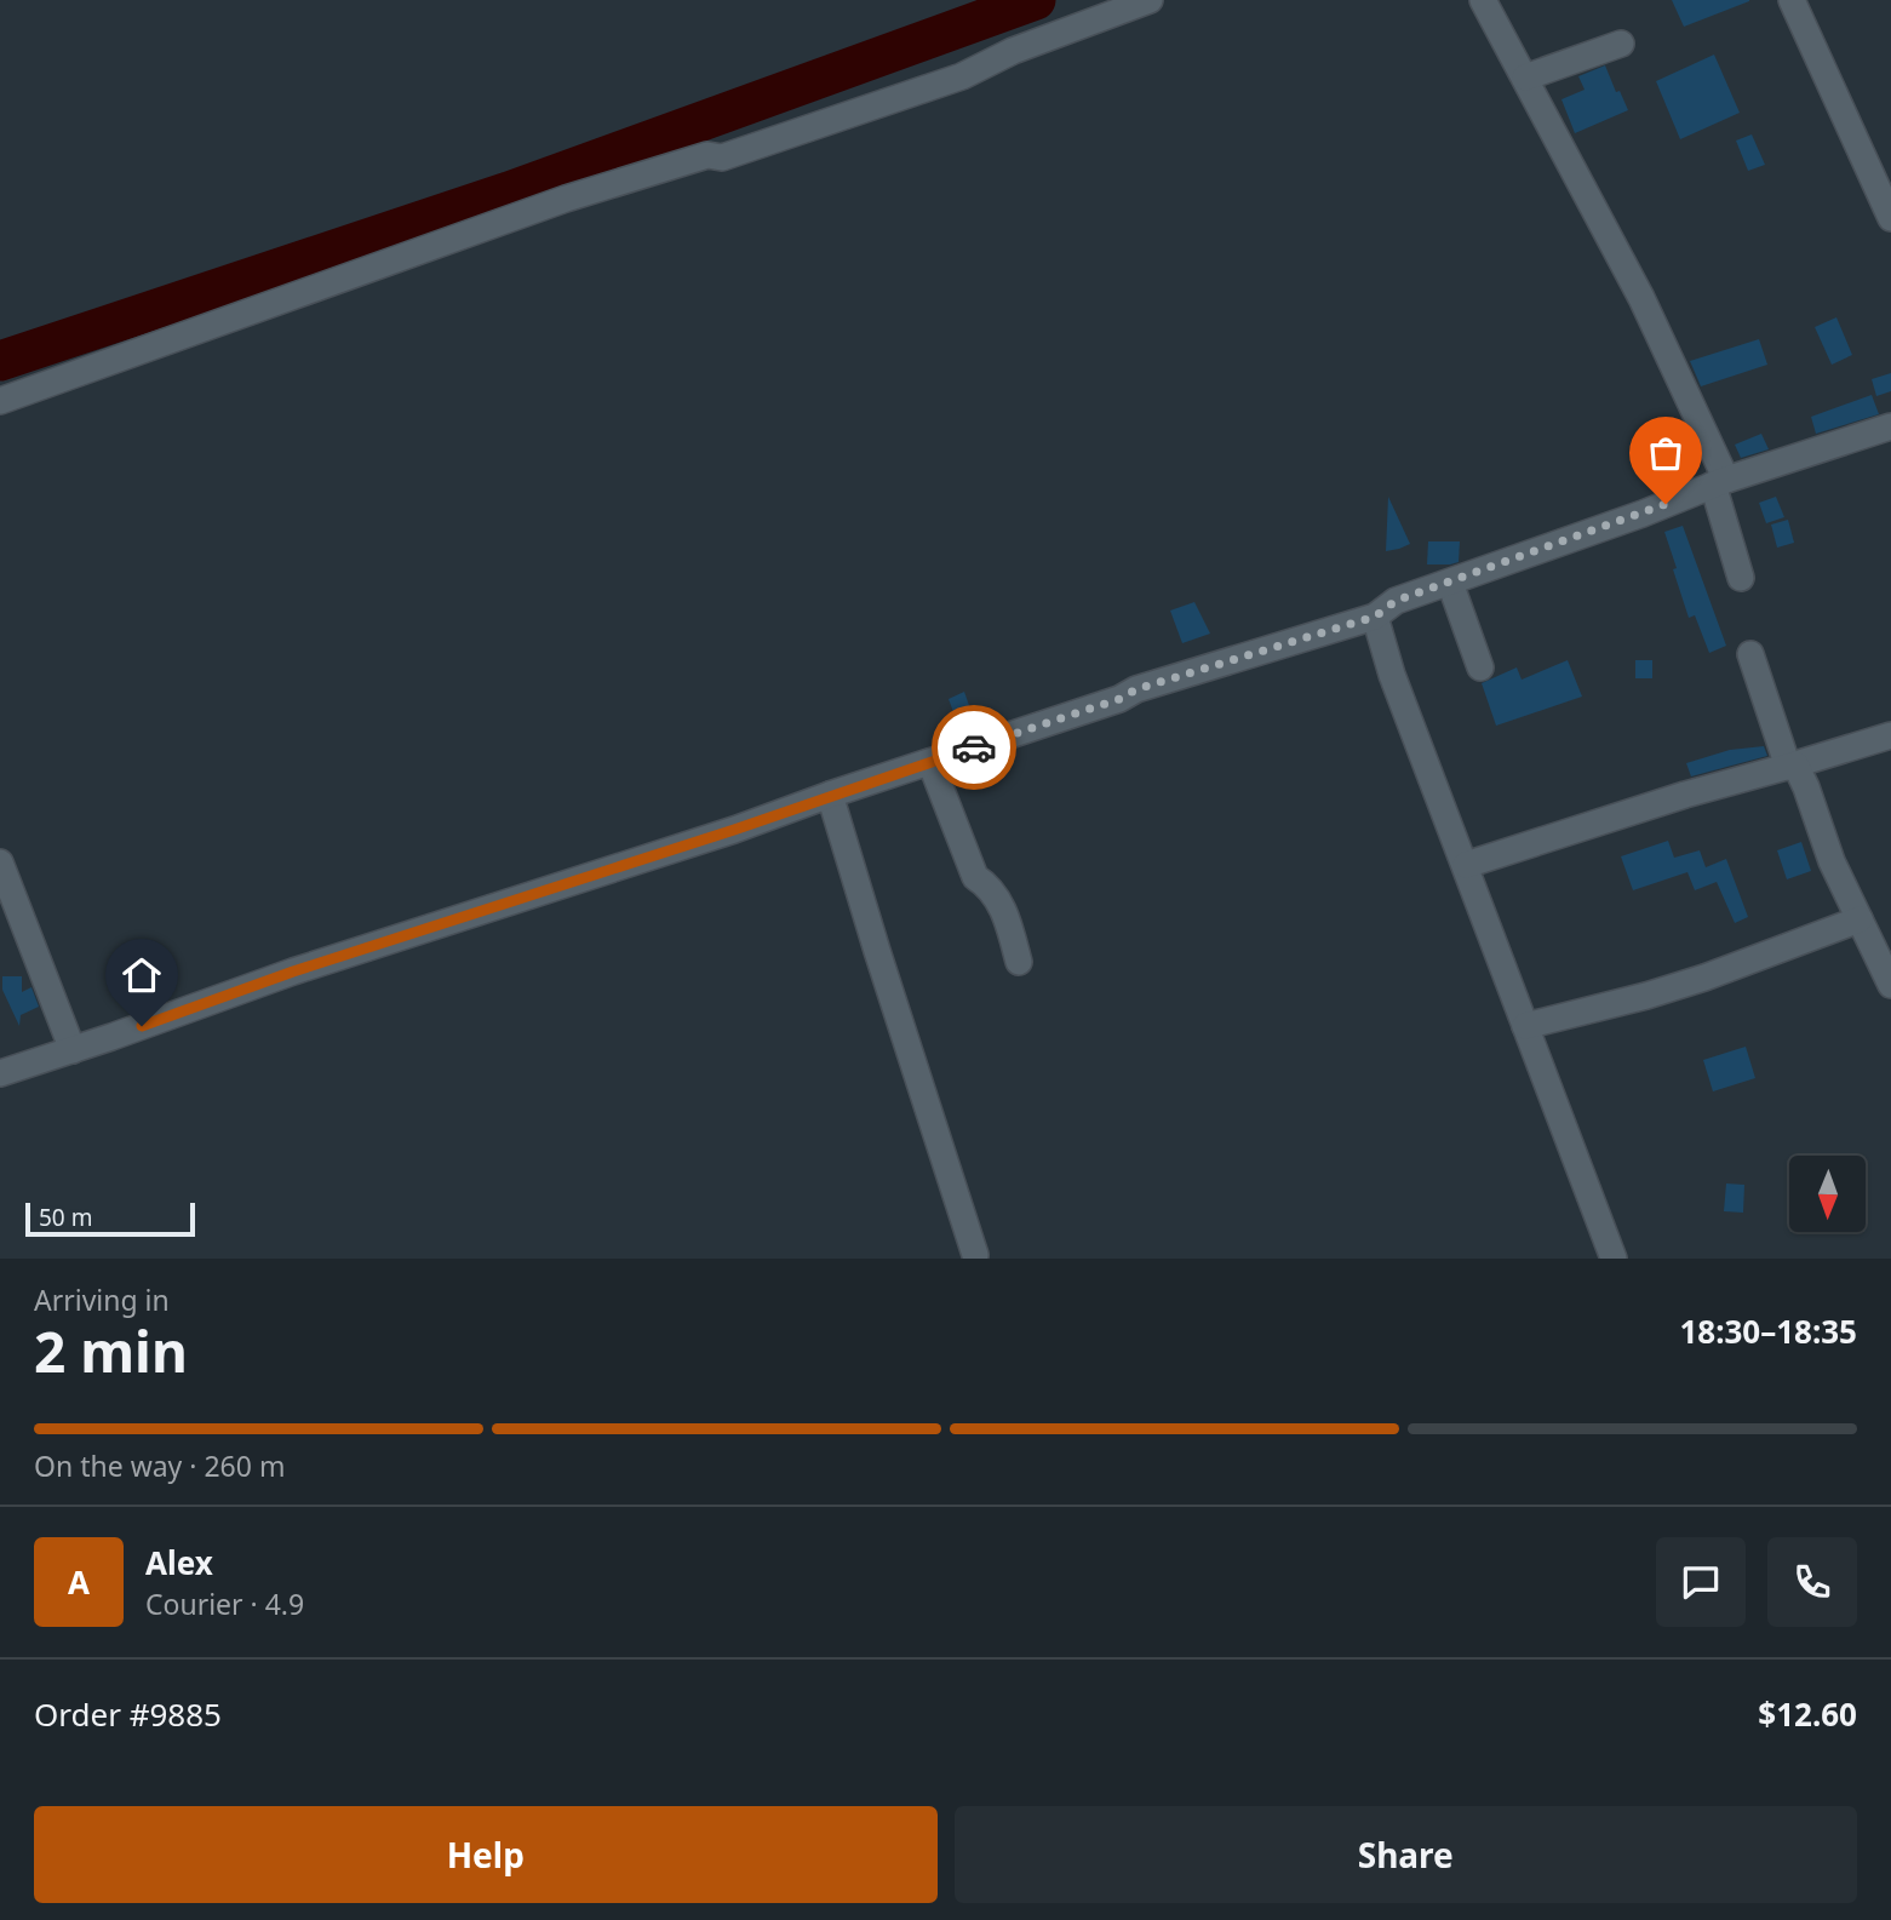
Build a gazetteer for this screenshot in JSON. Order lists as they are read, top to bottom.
{
  "scale_bar": "50 m",
  "north": "bottom",
  "page": {
    "scale": "50 m",
    "heading": ["2 min", "Arriving in", "18:30–18:35"],
    "panel": [
      "Alex",
      "Courier · 4.9",
      "Order #9885",
      "$12.60"
    ],
    "bar": "On the way · 260 m",
    "round": "A",
    "buttons": ["Help", "Share"]
  }
}
